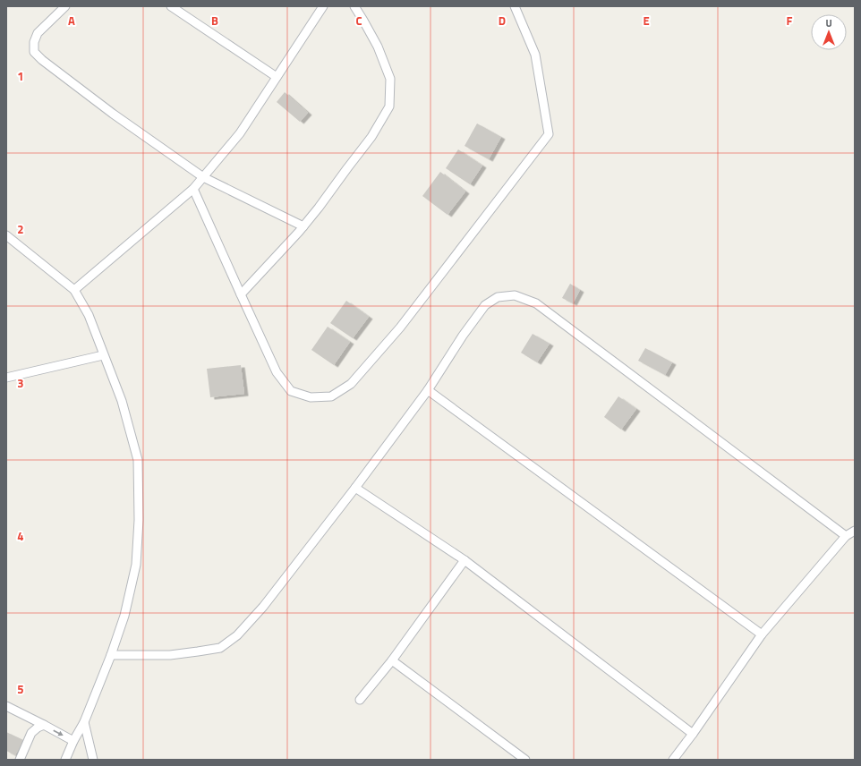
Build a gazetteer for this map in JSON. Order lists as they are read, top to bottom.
{
  "north": "top",
  "grid": {
    "columns": [
      "A",
      "B",
      "C",
      "D",
      "E",
      "F"
    ],
    "rows": [
      "1",
      "2",
      "3",
      "4",
      "5"
    ]
  }
}
